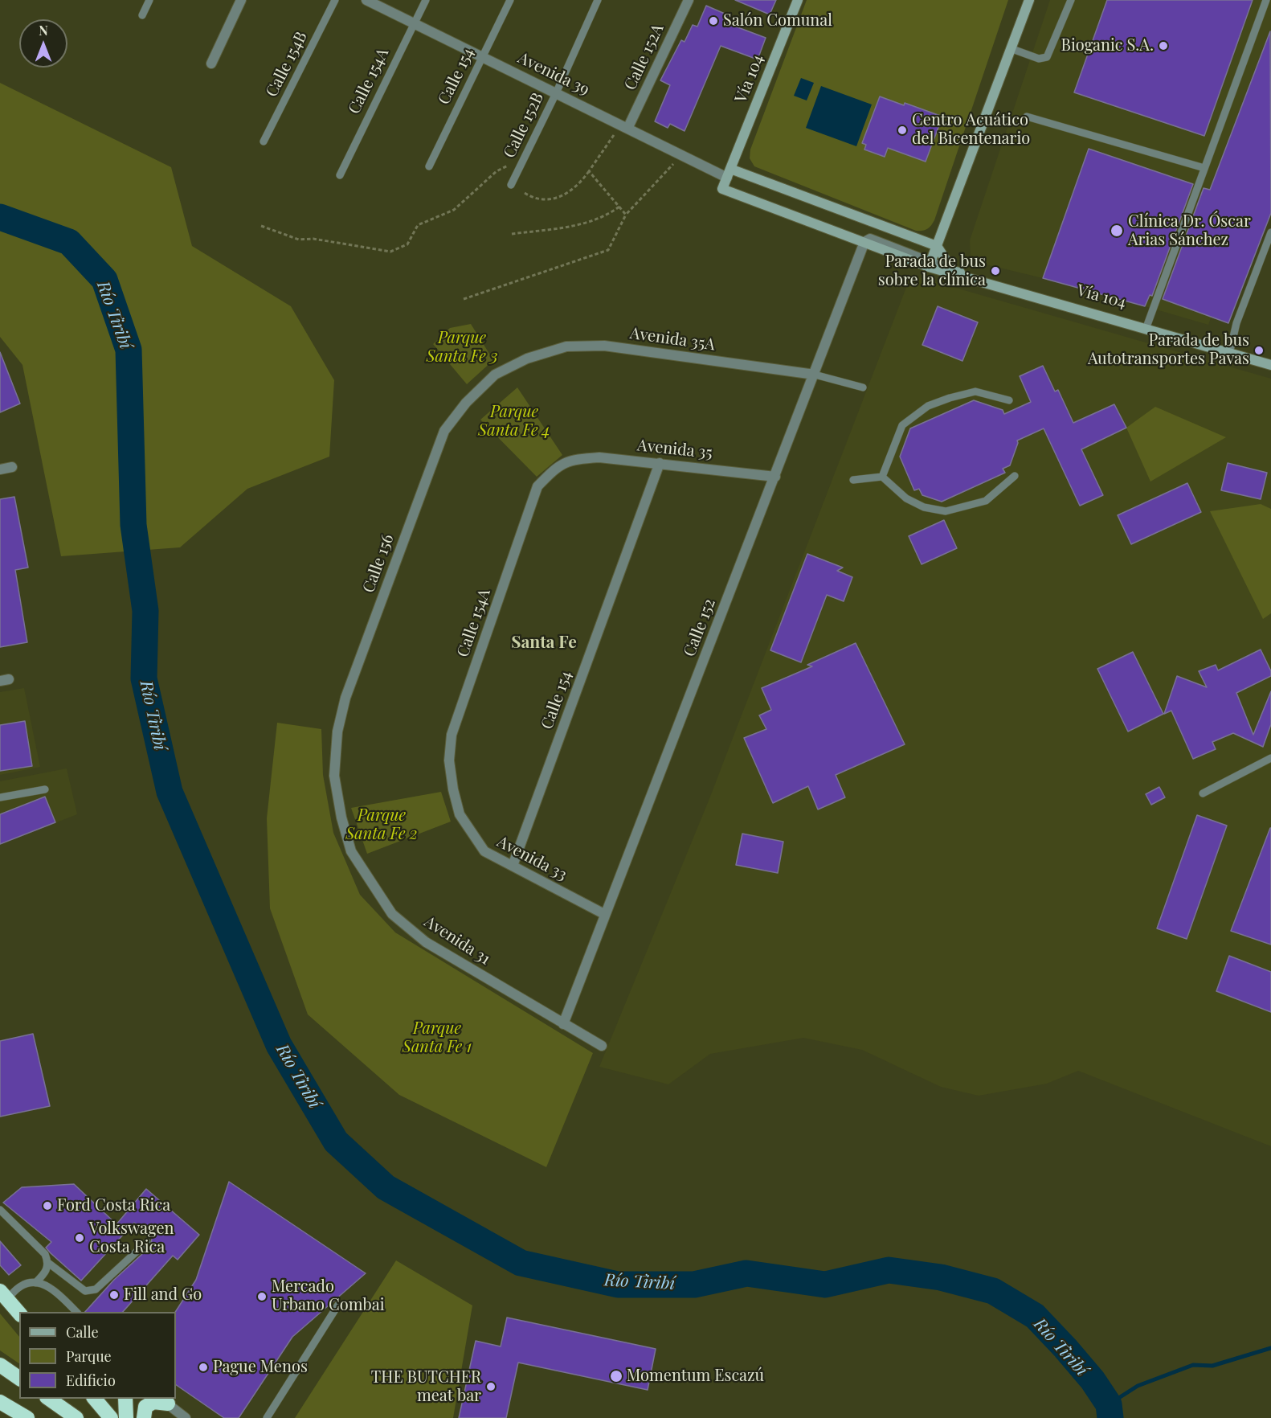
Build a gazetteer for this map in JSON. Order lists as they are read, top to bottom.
{
  "streets": {
    "main road": ["Vía 104"],
    "street": [
      "Calle 152A",
      "Avenida 39",
      "Calle 154",
      "Calle 154A",
      "Avenida 35A",
      "Avenida 35",
      "Calle 156",
      "Calle 152",
      "Avenida 33",
      "Avenida 31"
    ],
    "lane": ["Calle 154B", "Calle 152B"]
  },
  "crossings": [
    ["Calle 152A", "Avenida 39"],
    ["Avenida 39", "Calle 154"],
    ["Avenida 39", "Vía 104"],
    ["Avenida 39", "Calle 154A"],
    ["Avenida 39", "Calle 152B"],
    ["Calle 154", "Avenida 35"],
    ["Calle 154", "Avenida 33"],
    ["Vía 104", "Calle 152"],
    ["Calle 154A", "Avenida 35"],
    ["Calle 154A", "Avenida 33"],
    ["Avenida 35A", "Calle 156"],
    ["Avenida 35A", "Calle 152"],
    ["Avenida 35", "Calle 152"],
    ["Calle 156", "Avenida 31"],
    ["Calle 152", "Avenida 33"],
    ["Calle 152", "Avenida 31"]
  ],
  "districts": ["Santa Fe"],
  "water": ["Río Tiribí"],
  "parks": [
    "Parque Santa Fe 3",
    "Parque Santa Fe 4",
    "Parque Santa Fe 2",
    "Parque Santa Fe 1"
  ],
  "places": [
    "Salón Comunal",
    "Bioganic S.A.",
    "Centro Acuático del Bicentenario",
    "Clínica Dr. Óscar Arias Sánchez",
    "Parada de bus sobre la clínica",
    "Parada de bus Autotransportes Pavas",
    "Ford Costa Rica",
    "Volkswagen Costa Rica",
    "Fill and Go",
    "Mercado Urbano Combai",
    "Pague Menos",
    "Momentum Escazú",
    "THE BUTCHER meat bar"
  ],
  "legend": ["Calle", "Parque", "Edificio"],
  "north": "top"
}
